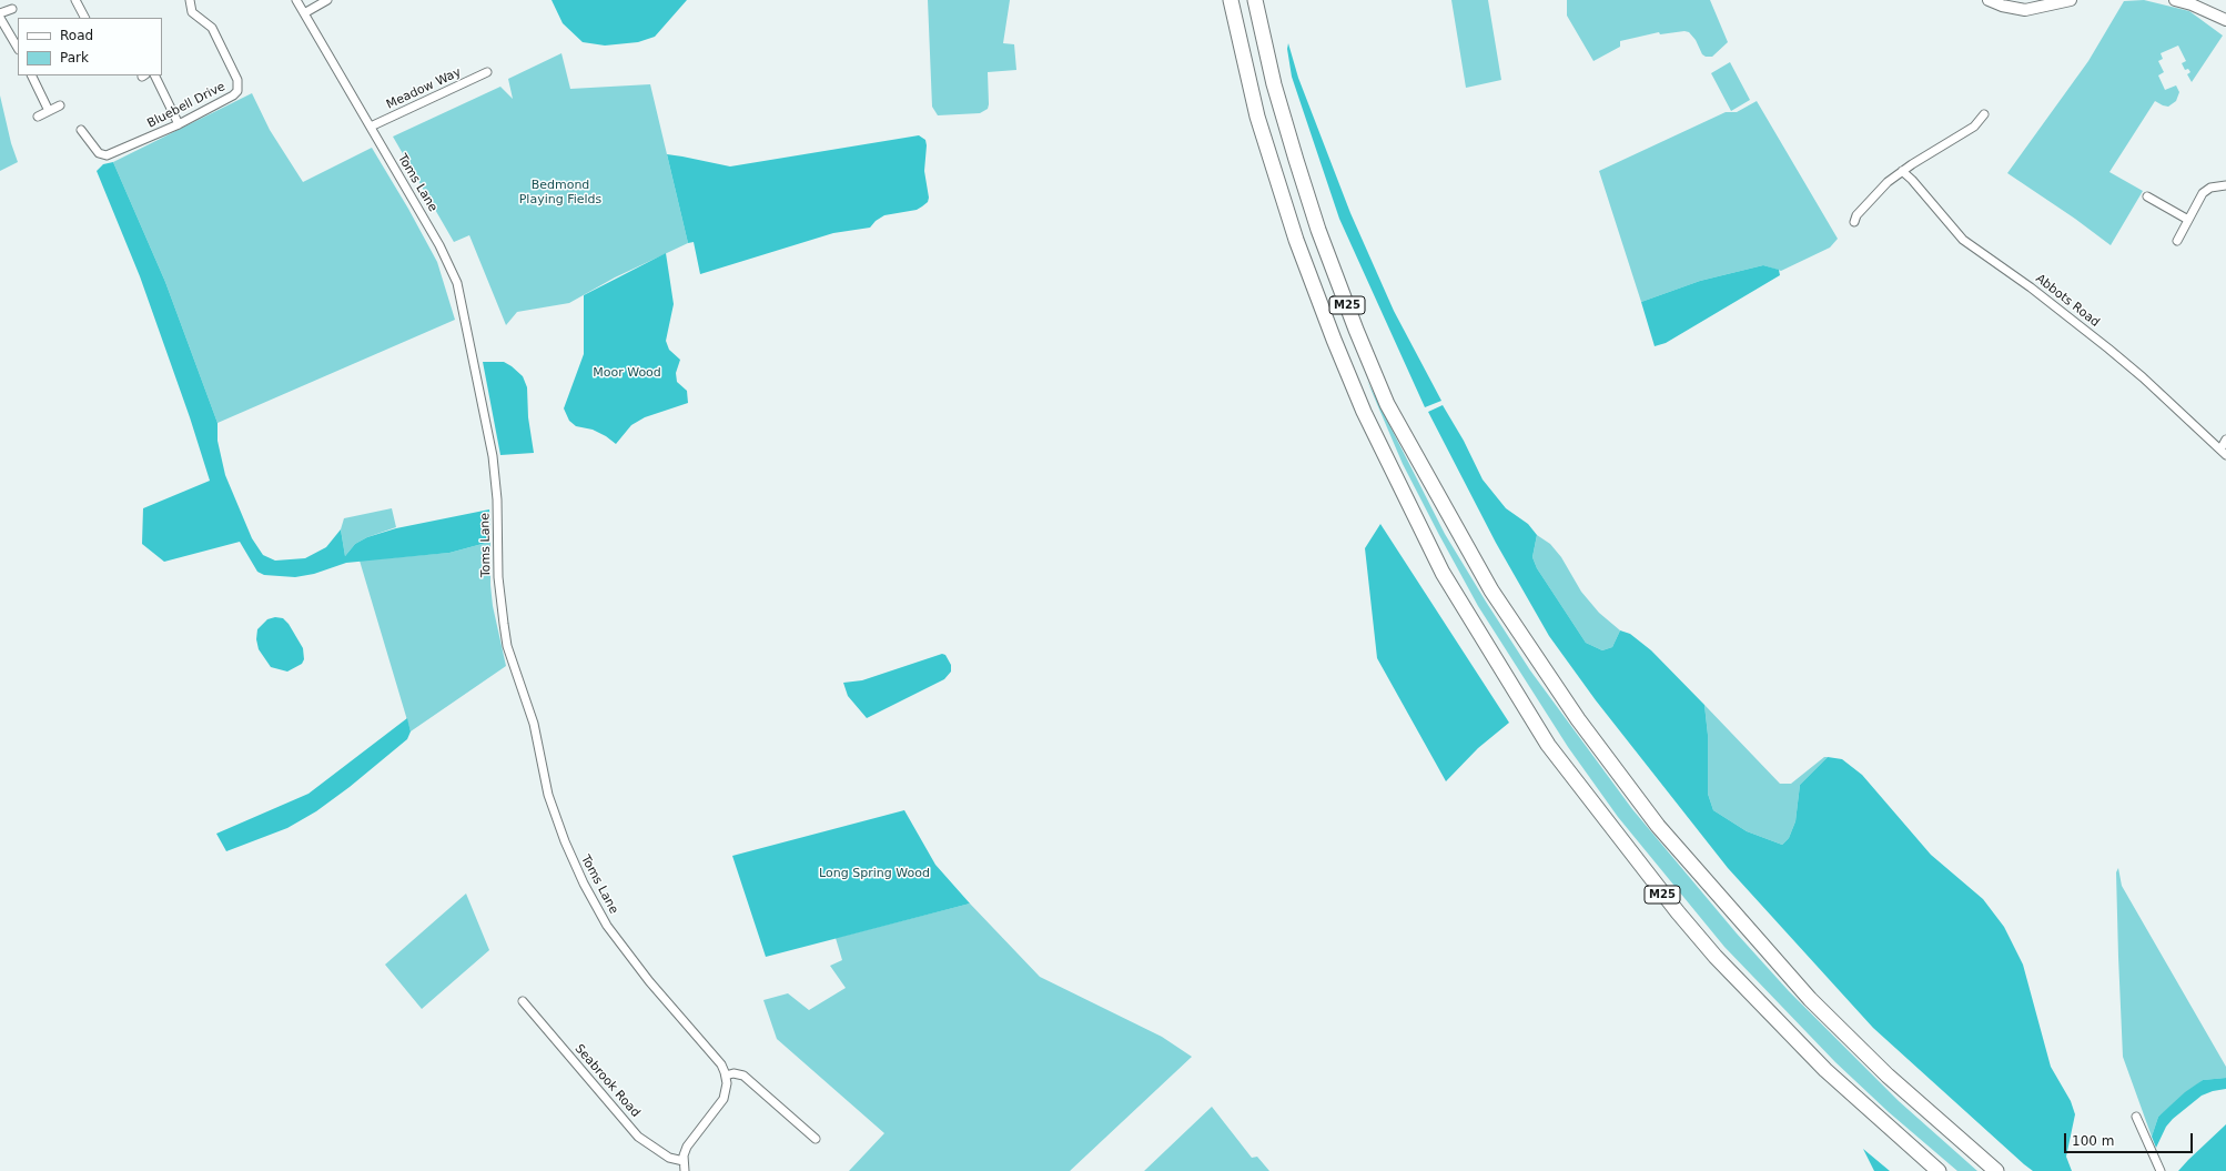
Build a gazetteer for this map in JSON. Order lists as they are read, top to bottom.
{
  "streets": {
    "highway": ["M25"],
    "street": [
      "Meadow Way",
      "Bluebell Drive",
      "Toms Lane",
      "Abbots Road",
      "Seabrook Road"
    ]
  },
  "crossings": [
    ["Meadow Way", "Toms Lane"]
  ],
  "parks": ["Bedmond Playing Fields", "Moor Wood", "Long Spring Wood"],
  "legend": ["Road", "Park"],
  "scale_bar": "100 m"
}
